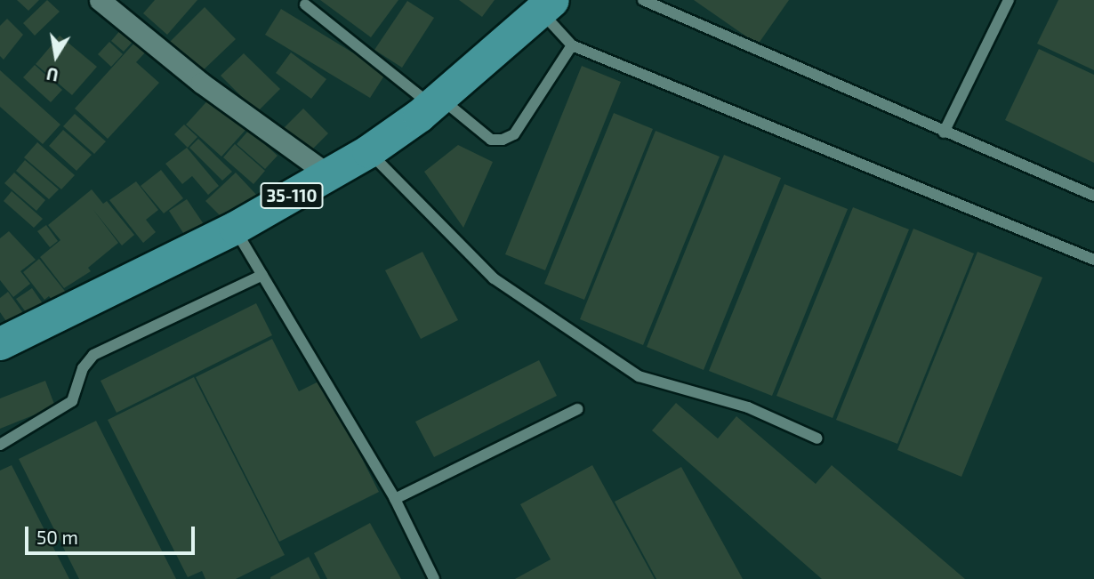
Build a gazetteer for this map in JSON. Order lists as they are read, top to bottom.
{
  "streets": {
    "main road": ["35-110"]
  },
  "scale_bar": "50 m",
  "north": "bottom"
}
